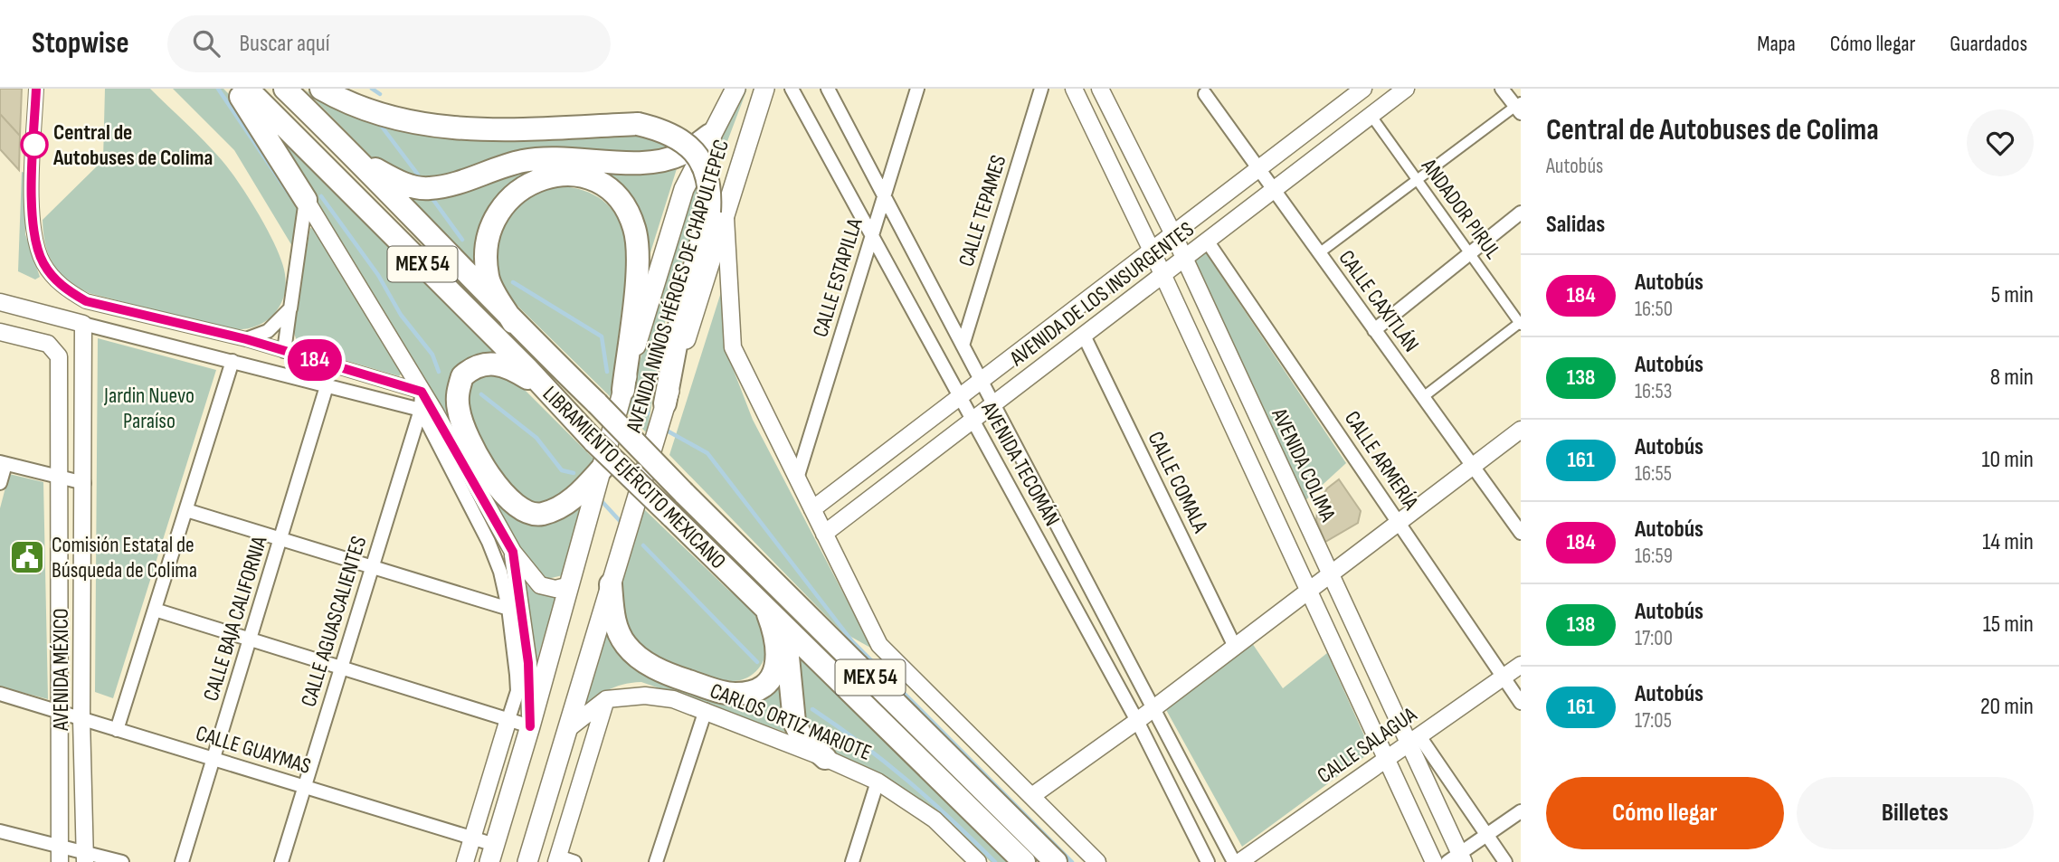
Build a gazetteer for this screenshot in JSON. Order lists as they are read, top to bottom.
{
  "streets": {
    "highway": ["MEX 54", "LIBRAMIENTO EJÉRCITO MEXICANO"],
    "main road": ["AVENIDA NIÑOS HÉROES DE CHAPULTEPEC"],
    "street": [
      "ANDADOR PIRUL",
      "CALLE TEPAMES",
      "CALLE ESTAPILLA",
      "AVENIDA DE LOS INSURGENTES",
      "CALLE CAXITLÁN",
      "CALLE ARMERÍA",
      "AVENIDA TECOMÁN",
      "AVENIDA COLIMA",
      "CALLE COMALA",
      "CALLE BAJA CALIFORNIA",
      "CALLE AGUASCALIENTES",
      "AVENIDA MÉXICO",
      "CARLOS ORTIZ MARIOTE",
      "CALLE SALAGUA",
      "CALLE GUAYMAS"
    ]
  },
  "crossings": [
    ["ANDADOR PIRUL", "AVENIDA DE LOS INSURGENTES"],
    ["CALLE TEPAMES", "AVENIDA TECOMÁN"],
    ["CALLE ESTAPILLA", "AVENIDA TECOMÁN"],
    ["AVENIDA NIÑOS HÉROES DE CHAPULTEPEC", "CALLE GUAYMAS"],
    ["AVENIDA DE LOS INSURGENTES", "CALLE CAXITLÁN"],
    ["AVENIDA DE LOS INSURGENTES", "CALLE ARMERÍA"],
    ["AVENIDA DE LOS INSURGENTES", "AVENIDA TECOMÁN"],
    ["AVENIDA DE LOS INSURGENTES", "AVENIDA COLIMA"],
    ["AVENIDA DE LOS INSURGENTES", "CALLE COMALA"],
    ["CALLE ARMERÍA", "CALLE SALAGUA"],
    ["AVENIDA COLIMA", "CALLE SALAGUA"],
    ["CALLE BAJA CALIFORNIA", "CALLE GUAYMAS"],
    ["CALLE AGUASCALIENTES", "CALLE GUAYMAS"],
    ["AVENIDA MÉXICO", "CALLE GUAYMAS"]
  ],
  "parks": ["Jardin Nuevo Paraíso"],
  "places": {
    "other": ["Central de Autobuses de Colima"],
    "public building": ["Comisión Estatal de Búsqueda de Colima"]
  },
  "lines": ["bus line 184"],
  "page": {
    "header": "Stopwise",
    "search": "Buscar aquí",
    "nav": ["Mapa", "Cómo llegar", "Guardados"],
    "on_map": "184",
    "heading": [
      ["Central de Autobuses de Colima", "Autobús"],
      "Salidas"
    ],
    "list": [
      {
        "mark": "184",
        "name": "Autobús",
        "note": "16:50",
        "value": "5 min"
      },
      {
        "mark": "138",
        "name": "Autobús",
        "note": "16:53",
        "value": "8 min"
      },
      {
        "mark": "161",
        "name": "Autobús",
        "note": "16:55",
        "value": "10 min"
      },
      {
        "mark": "184",
        "name": "Autobús",
        "note": "16:59",
        "value": "14 min"
      },
      {
        "mark": "138",
        "name": "Autobús",
        "note": "17:00",
        "value": "15 min"
      },
      {
        "mark": "161",
        "name": "Autobús",
        "note": "17:05",
        "value": "20 min"
      }
    ],
    "buttons": ["Cómo llegar", "Billetes"]
  }
}
